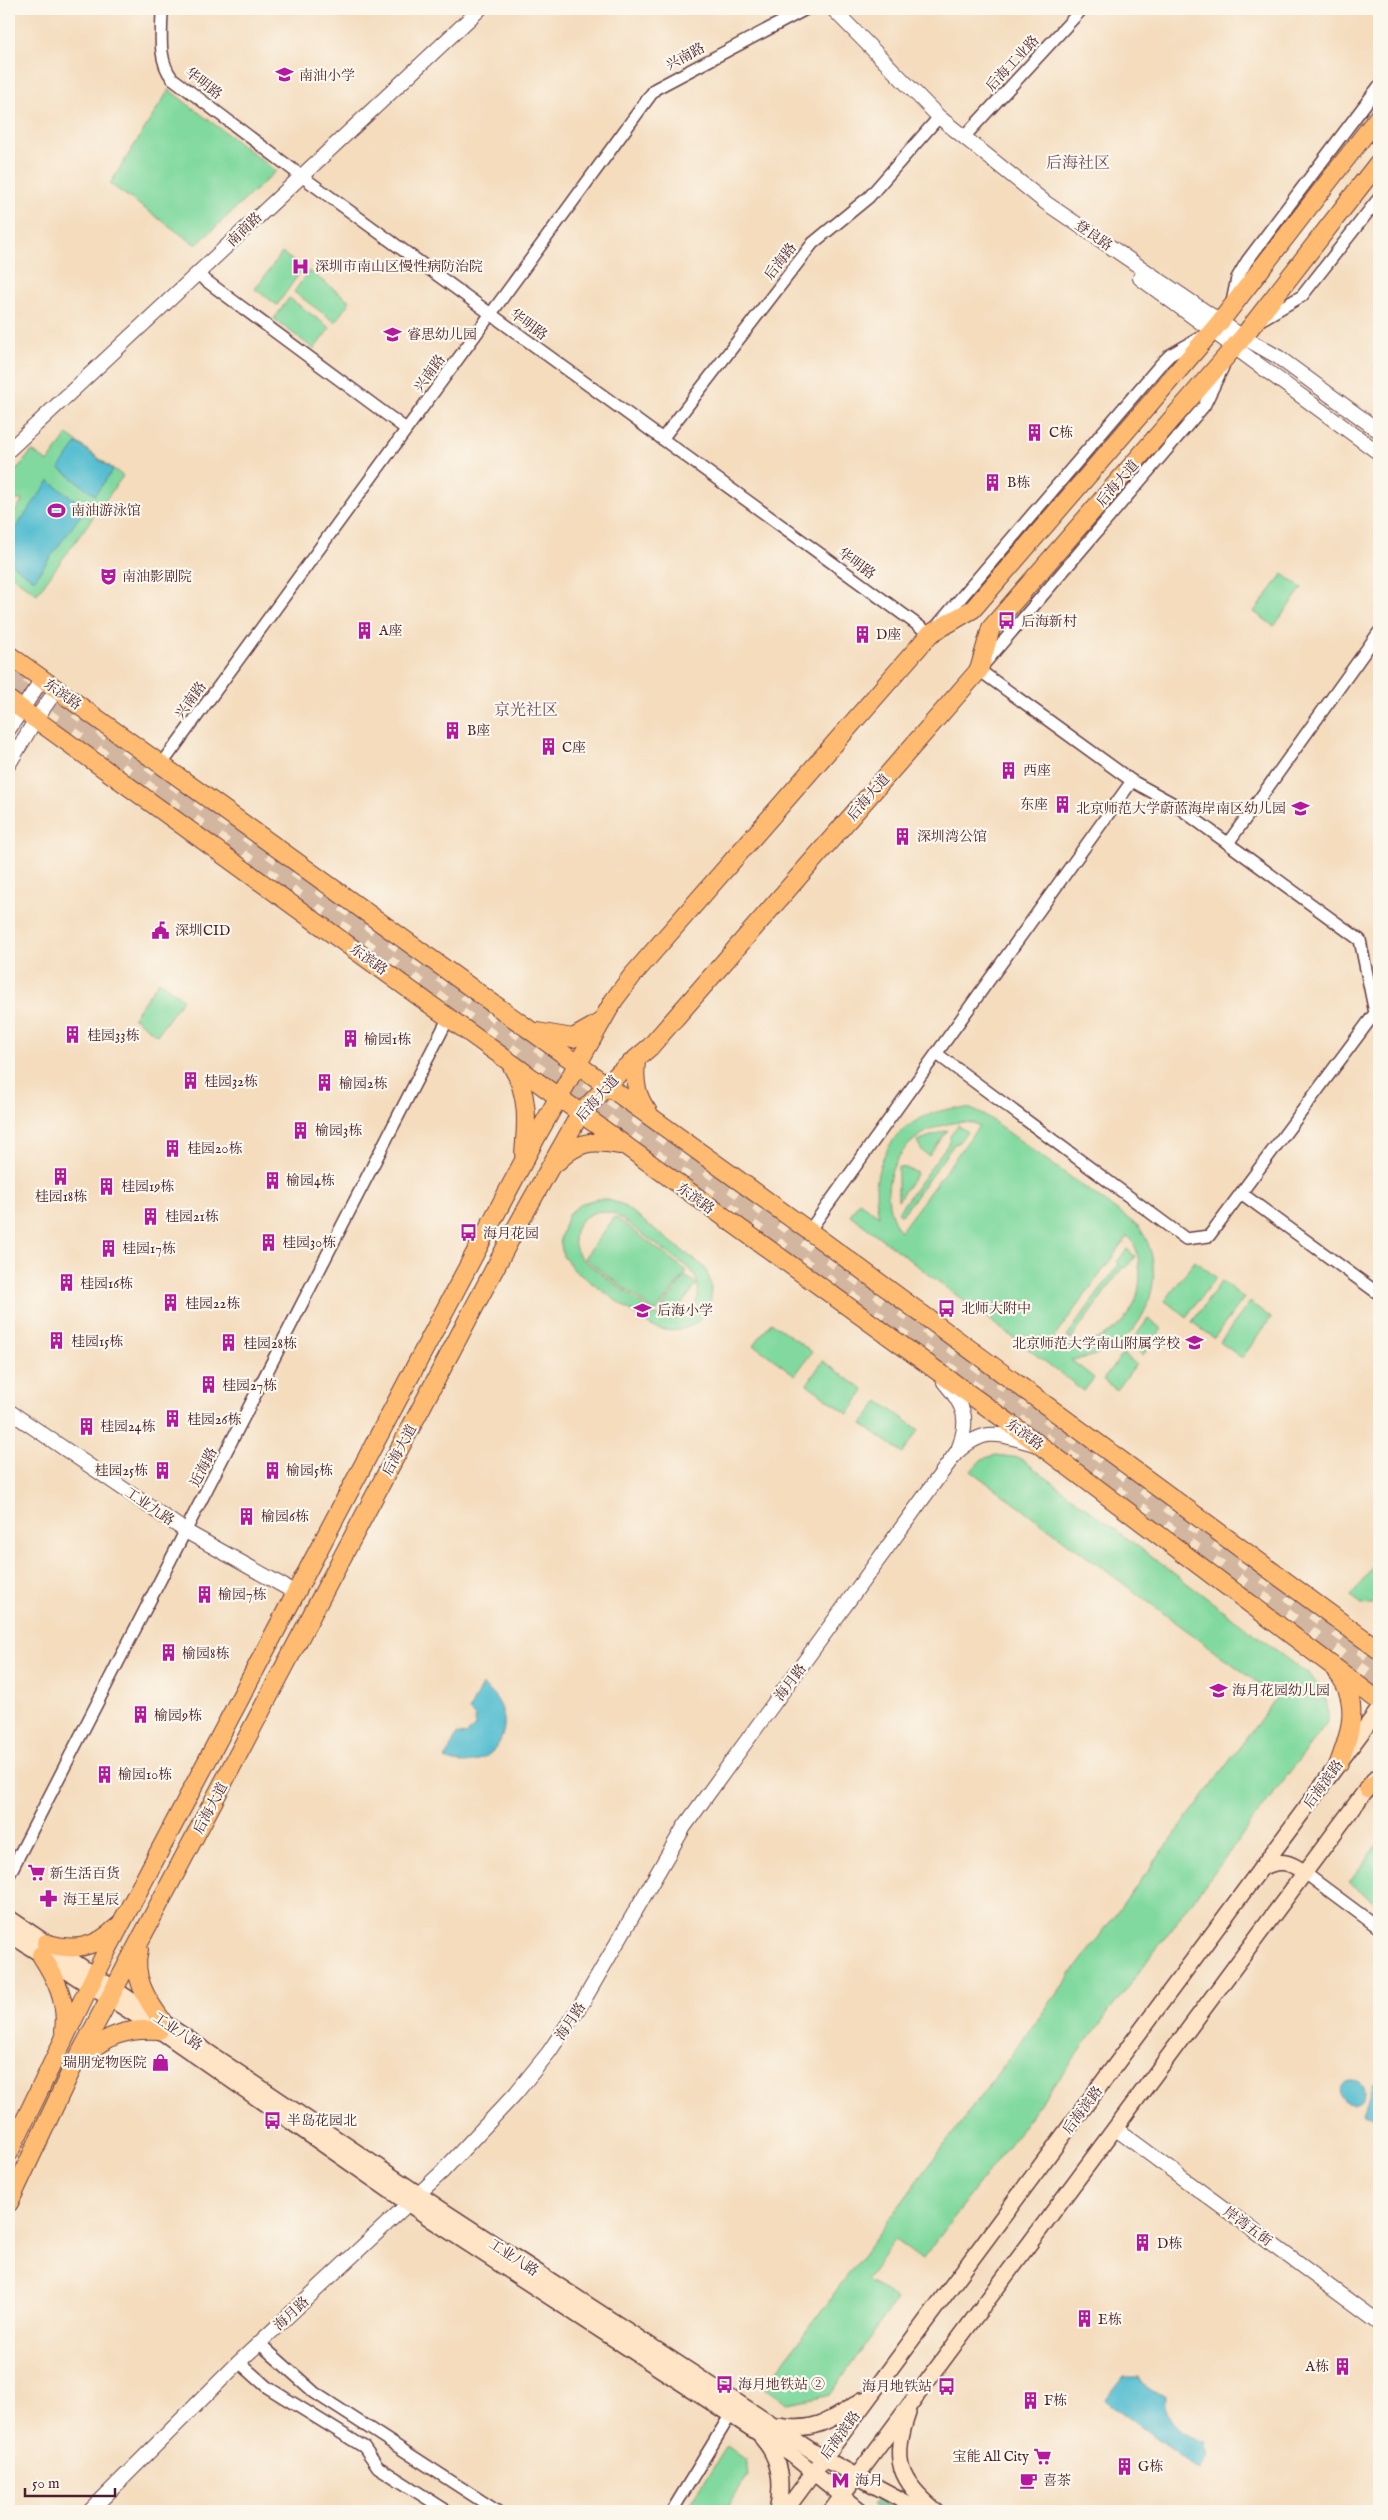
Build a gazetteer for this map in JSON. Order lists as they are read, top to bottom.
{
  "streets": {
    "main road": [
      "后海大道",
      "东滨路",
      "后海滨路",
      "工业八路"
    ],
    "street": [
      "兴南路",
      "后海工业路",
      "华明路",
      "南商路",
      "登良路",
      "后海路",
      "近海路",
      "工业九路",
      "海月路",
      "岸湾五街"
    ]
  },
  "crossings": [
    ["兴南路", "华明路"],
    ["兴南路", "东滨路"],
    ["后海工业路", "登良路"],
    ["华明路", "南商路"],
    ["华明路", "后海路"],
    ["华明路", "后海大道"],
    ["登良路", "后海路"],
    ["登良路", "后海大道"],
    ["后海大道", "东滨路"],
    ["后海大道", "工业九路"],
    ["后海大道", "工业八路"],
    ["东滨路", "近海路"],
    ["近海路", "工业九路"],
    ["海月路", "工业八路"],
    ["后海滨路", "工业八路"]
  ],
  "districts": ["后海社区", "京光社区"],
  "places": {
    "school or university": [
      "南油小学",
      "睿思幼儿园",
      "北京师范大学蔚蓝海岸南区幼儿园",
      "后海小学",
      "北京师范大学南山附属学校",
      "海月花园幼儿园"
    ],
    "hospital": ["深圳市南山区慢性病防治院"],
    "building": [
      "C栋",
      "B栋",
      "A座",
      "D座",
      "B座",
      "C座",
      "西座",
      "东座",
      "深圳湾公馆",
      "桂园33栋",
      "榆园1栋",
      "桂园32栋",
      "榆园2栋",
      "榆园3栋",
      "桂园20栋",
      "桂园18栋",
      "榆园4栋",
      "桂园19栋",
      "桂园21栋",
      "桂园30栋",
      "桂园17栋",
      "桂园16栋",
      "桂园22栋",
      "桂园15栋",
      "桂园28栋",
      "桂园27栋",
      "桂园26栋",
      "桂园24栋",
      "桂园25栋",
      "榆园5栋",
      "榆园6栋",
      "榆园7栋",
      "榆园8栋",
      "榆园9栋",
      "榆园10栋",
      "D栋",
      "E栋",
      "A栋",
      "F栋",
      "G栋"
    ],
    "sports": ["南油游泳馆"],
    "theatre": ["南油影剧院"],
    "bus stop": [
      "后海新村",
      "海月花园",
      "北师大附中",
      "半岛花园北",
      "海月地铁站 ②",
      "海月地铁站"
    ],
    "public building": ["深圳CID"],
    "supermarket": ["新生活百货", "宝能 All City"],
    "pharmacy": ["海王星辰"],
    "shop": ["瑞朋宠物医院"],
    "metro station": ["海月"],
    "cafe": ["喜茶"]
  },
  "scale_bar": "50 m"
}
